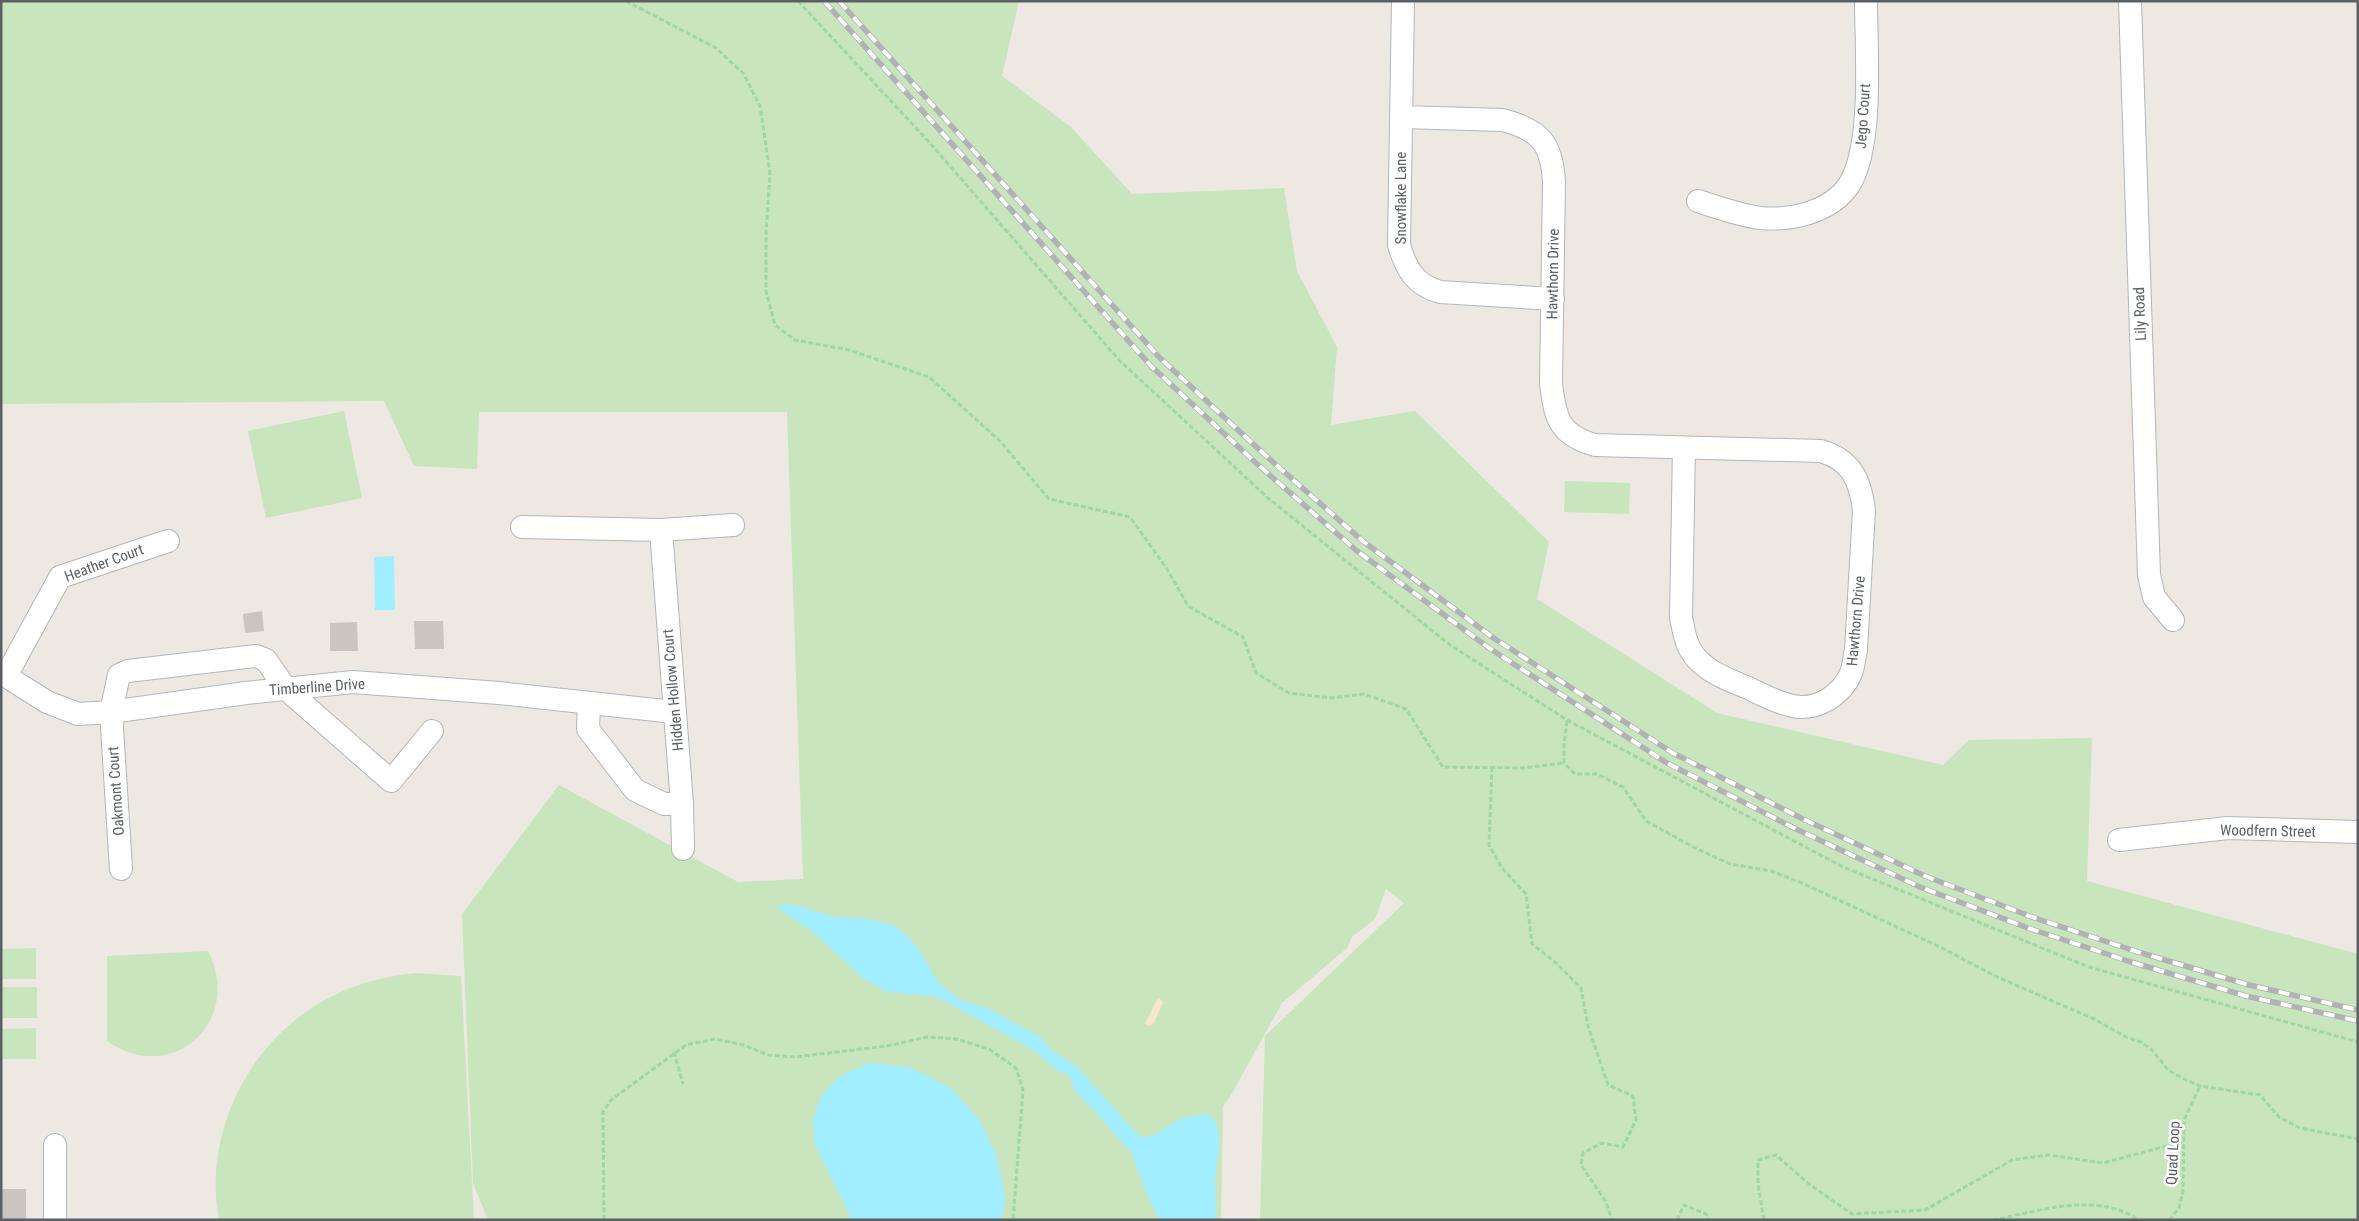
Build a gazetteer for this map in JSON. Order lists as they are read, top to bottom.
{
  "streets": {
    "street": [
      "Jego Court",
      "Snowflake Lane",
      "Hawthorn Drive",
      "Lily Road",
      "Heather Court",
      "Timberline Drive",
      "Hidden Hollow Court",
      "Oakmont Court",
      "Woodfern Street"
    ],
    "path": ["Quad Loop"]
  },
  "crossings": [
    ["Snowflake Lane", "Hawthorn Drive"],
    ["Heather Court", "Timberline Drive"],
    ["Timberline Drive", "Hidden Hollow Court"],
    ["Timberline Drive", "Oakmont Court"]
  ]
}
